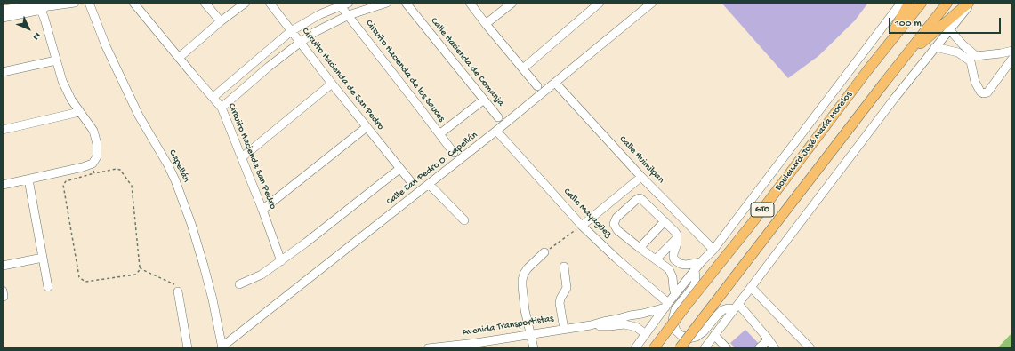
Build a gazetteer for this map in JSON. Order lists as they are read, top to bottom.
{
  "streets": {
    "main road": ["Boulevard José María Morelos", "GTO"],
    "street": [
      "Calle Hacienda de Comanja",
      "Circuito Hacienda de los Sauces",
      "Circuito Hacienda de San Pedro",
      "Circuito Hacienda San Pedro",
      "Calle Huimilpan",
      "Capellán",
      "Calle San Pedro O. Capellán",
      "Calle Mayagüez",
      "Avenida Transportistas"
    ]
  },
  "crossings": [
    ["Boulevard José María Morelos", "Calle Huimilpan"],
    ["Boulevard José María Morelos", "Calle Mayagüez"],
    ["Boulevard José María Morelos", "Avenida Transportistas"],
    ["Calle Huimilpan", "Calle San Pedro O. Capellán"],
    ["Capellán", "Calle San Pedro O. Capellán"],
    ["Calle San Pedro O. Capellán", "Calle Mayagüez"],
    ["Calle Mayagüez", "Avenida Transportistas"]
  ],
  "scale_bar": "100 m",
  "north": "bottom right"
}
